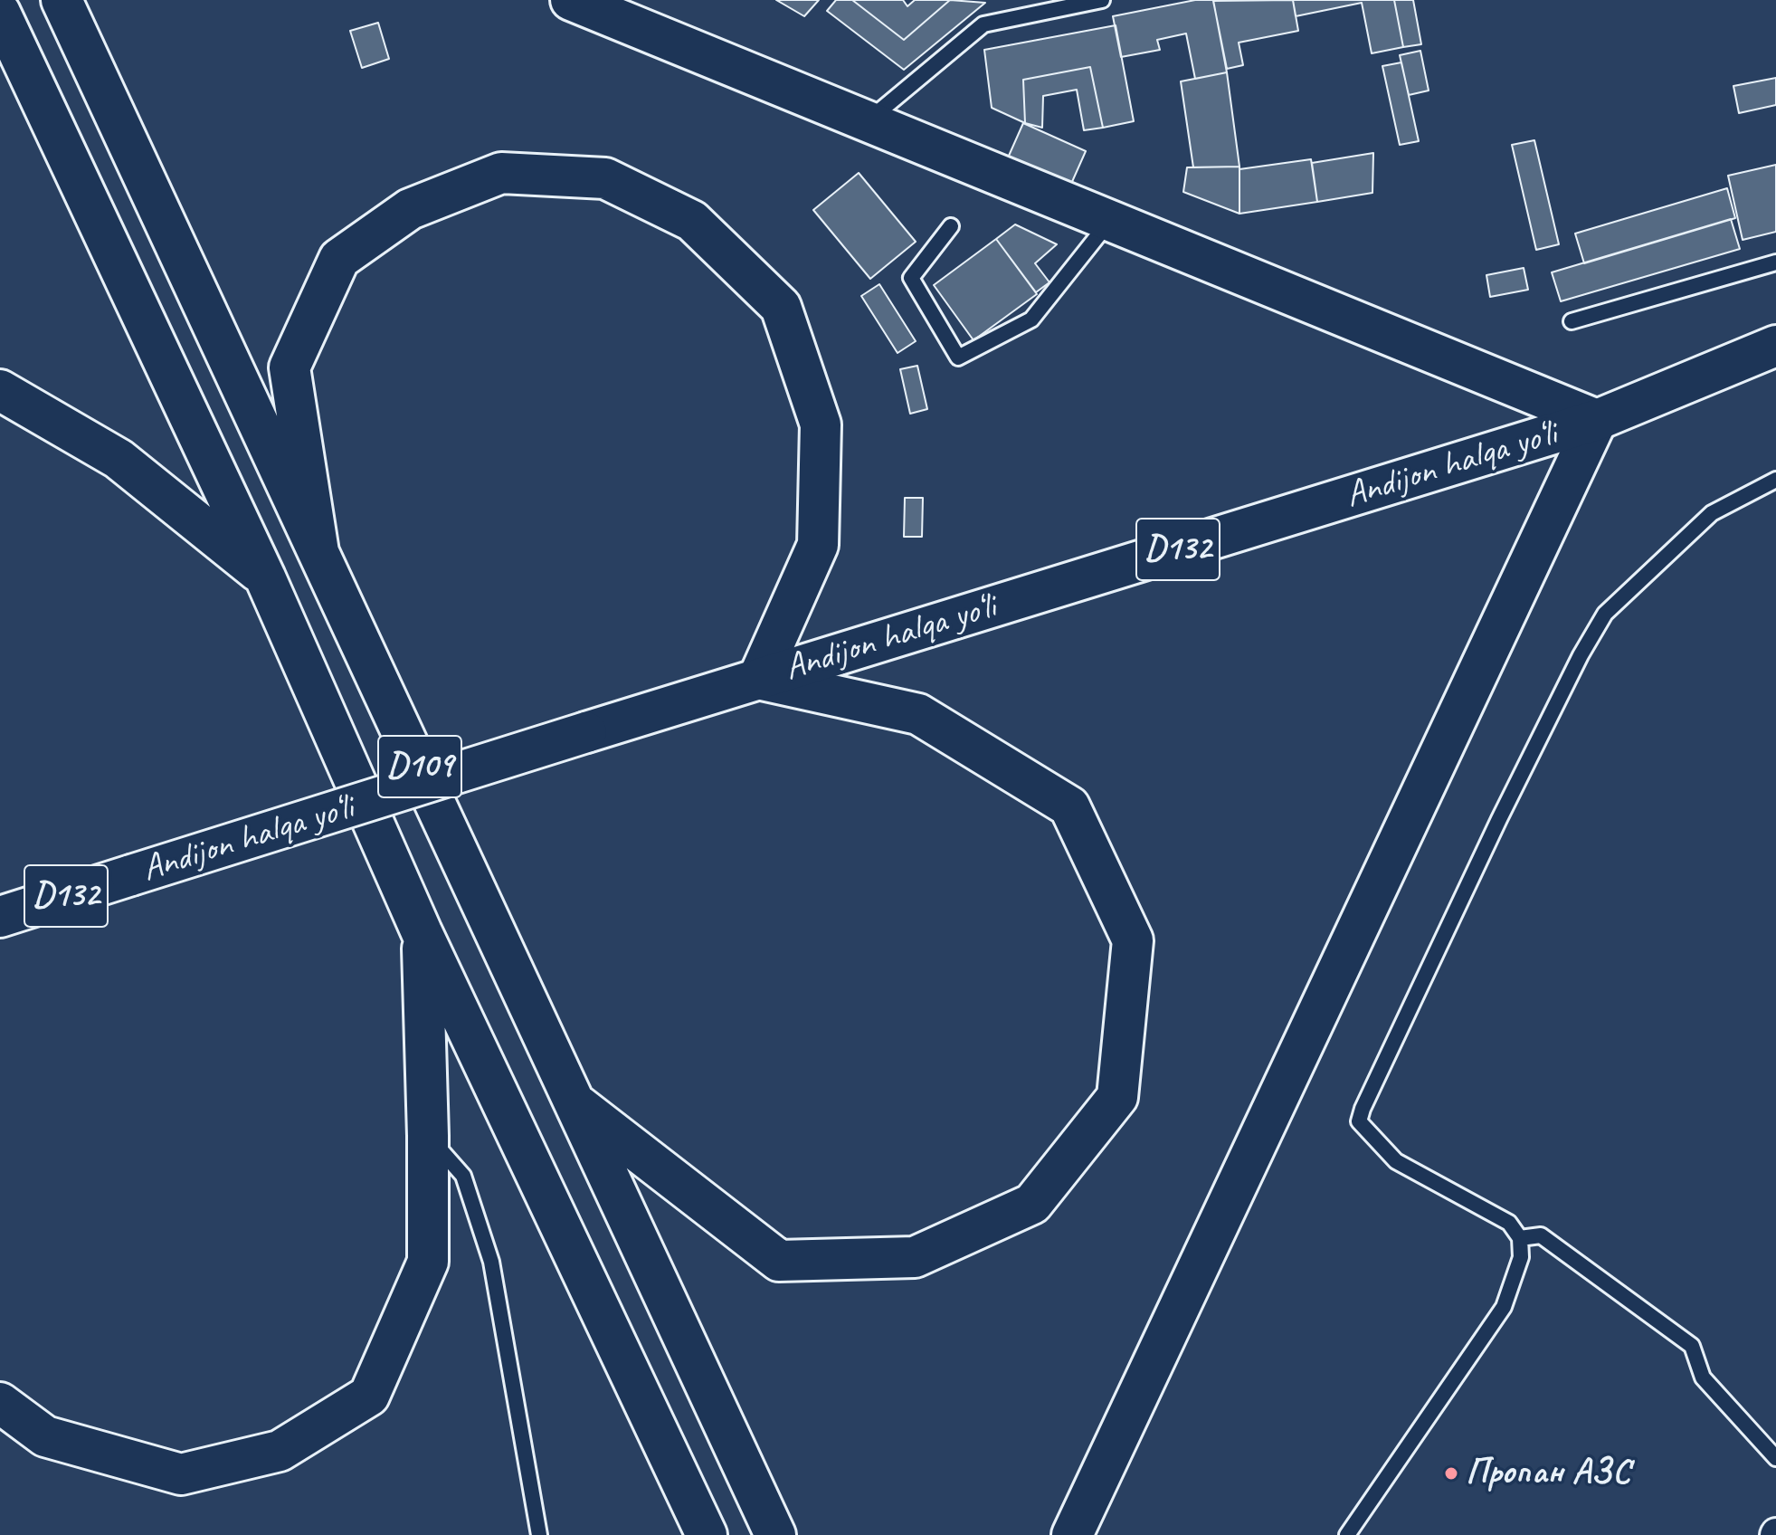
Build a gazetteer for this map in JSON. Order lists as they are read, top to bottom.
{
  "streets": {
    "main road": ["Andijon halqa yo‘li", "D132", "D109"]
  },
  "places": ["Пропан АЗС"]
}
